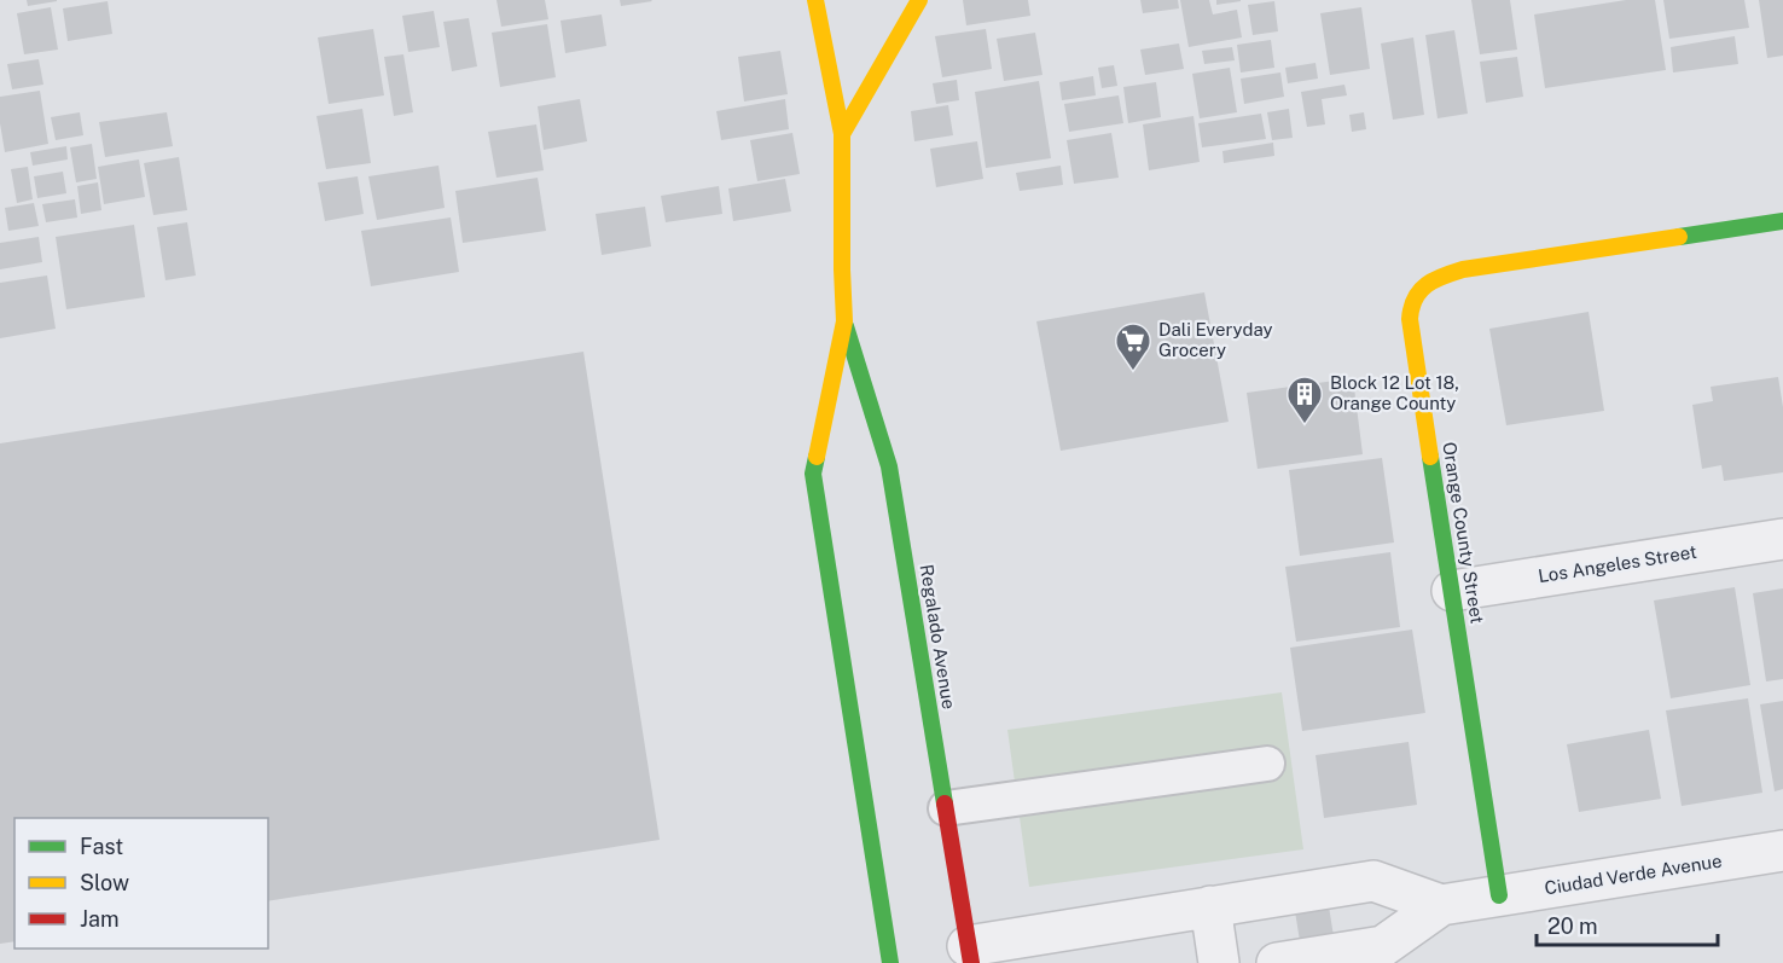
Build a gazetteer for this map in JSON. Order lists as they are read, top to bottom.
{
  "streets": {
    "main road": ["Orange County Street", "Regalado Avenue"],
    "street": ["Los Angeles Street", "Ciudad Verde Avenue"]
  },
  "crossings": [
    ["Orange County Street", "Los Angeles Street"],
    ["Orange County Street", "Ciudad Verde Avenue"],
    ["Regalado Avenue", "Ciudad Verde Avenue"]
  ],
  "places": {
    "supermarket": ["Dali Everyday Grocery"],
    "building": ["Block 12 Lot 18, Orange County"]
  },
  "legend": ["Fast", "Slow", "Jam"],
  "scale_bar": "20 m"
}
